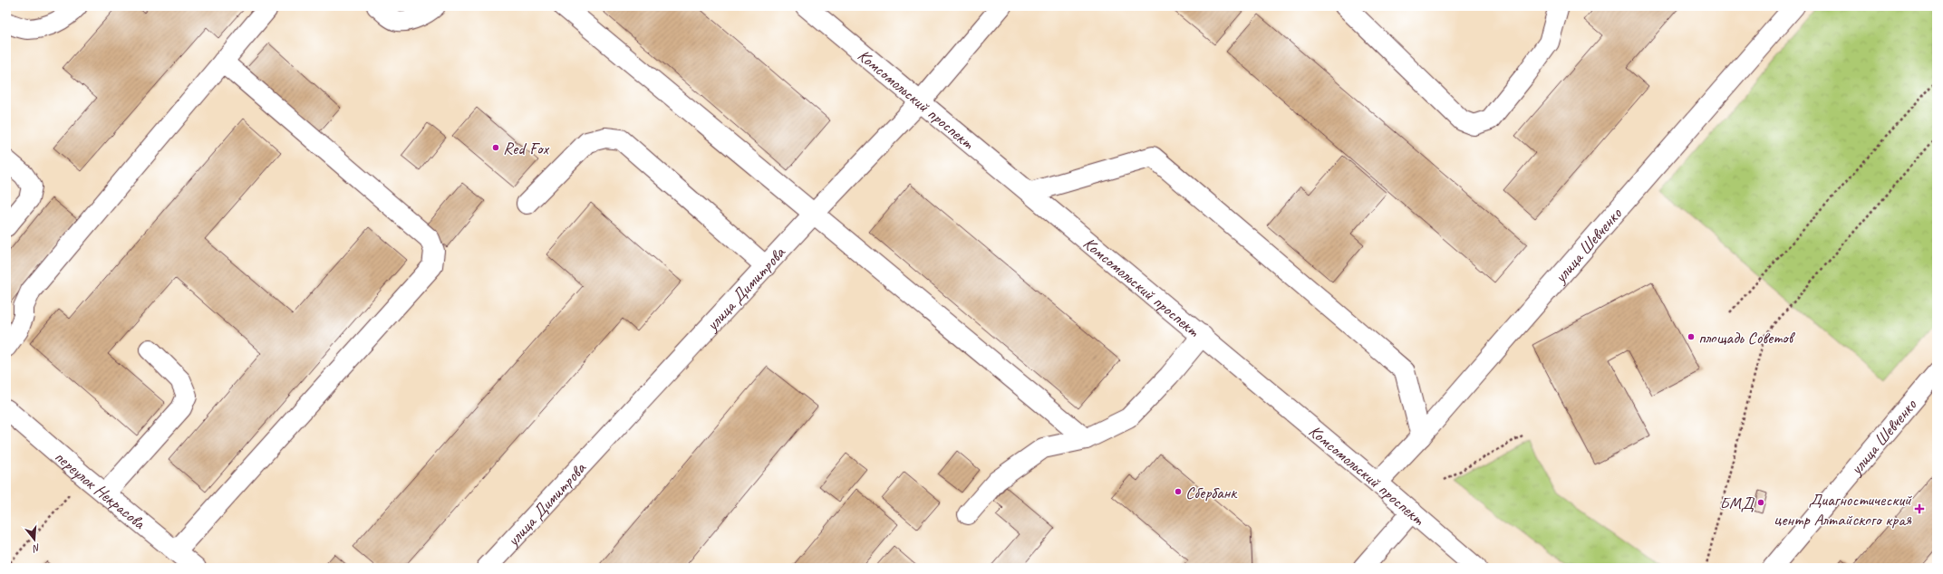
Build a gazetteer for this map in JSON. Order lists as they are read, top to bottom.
{
  "streets": {
    "street": [
      "Комсомольский проспект",
      "улица Шевченко",
      "улица Димитрова",
      "переулок Некрасова"
    ]
  },
  "crossings": [
    ["Комсомольский проспект", "улица Шевченко"],
    ["Комсомольский проспект", "улица Димитрова"]
  ],
  "places": {
    "other": [
      "Red Fox",
      "площадь Советов",
      "Сбербанк",
      "БМД"
    ],
    "health": ["Диагностический центр Алтайского края"]
  },
  "north": "bottom"
}
